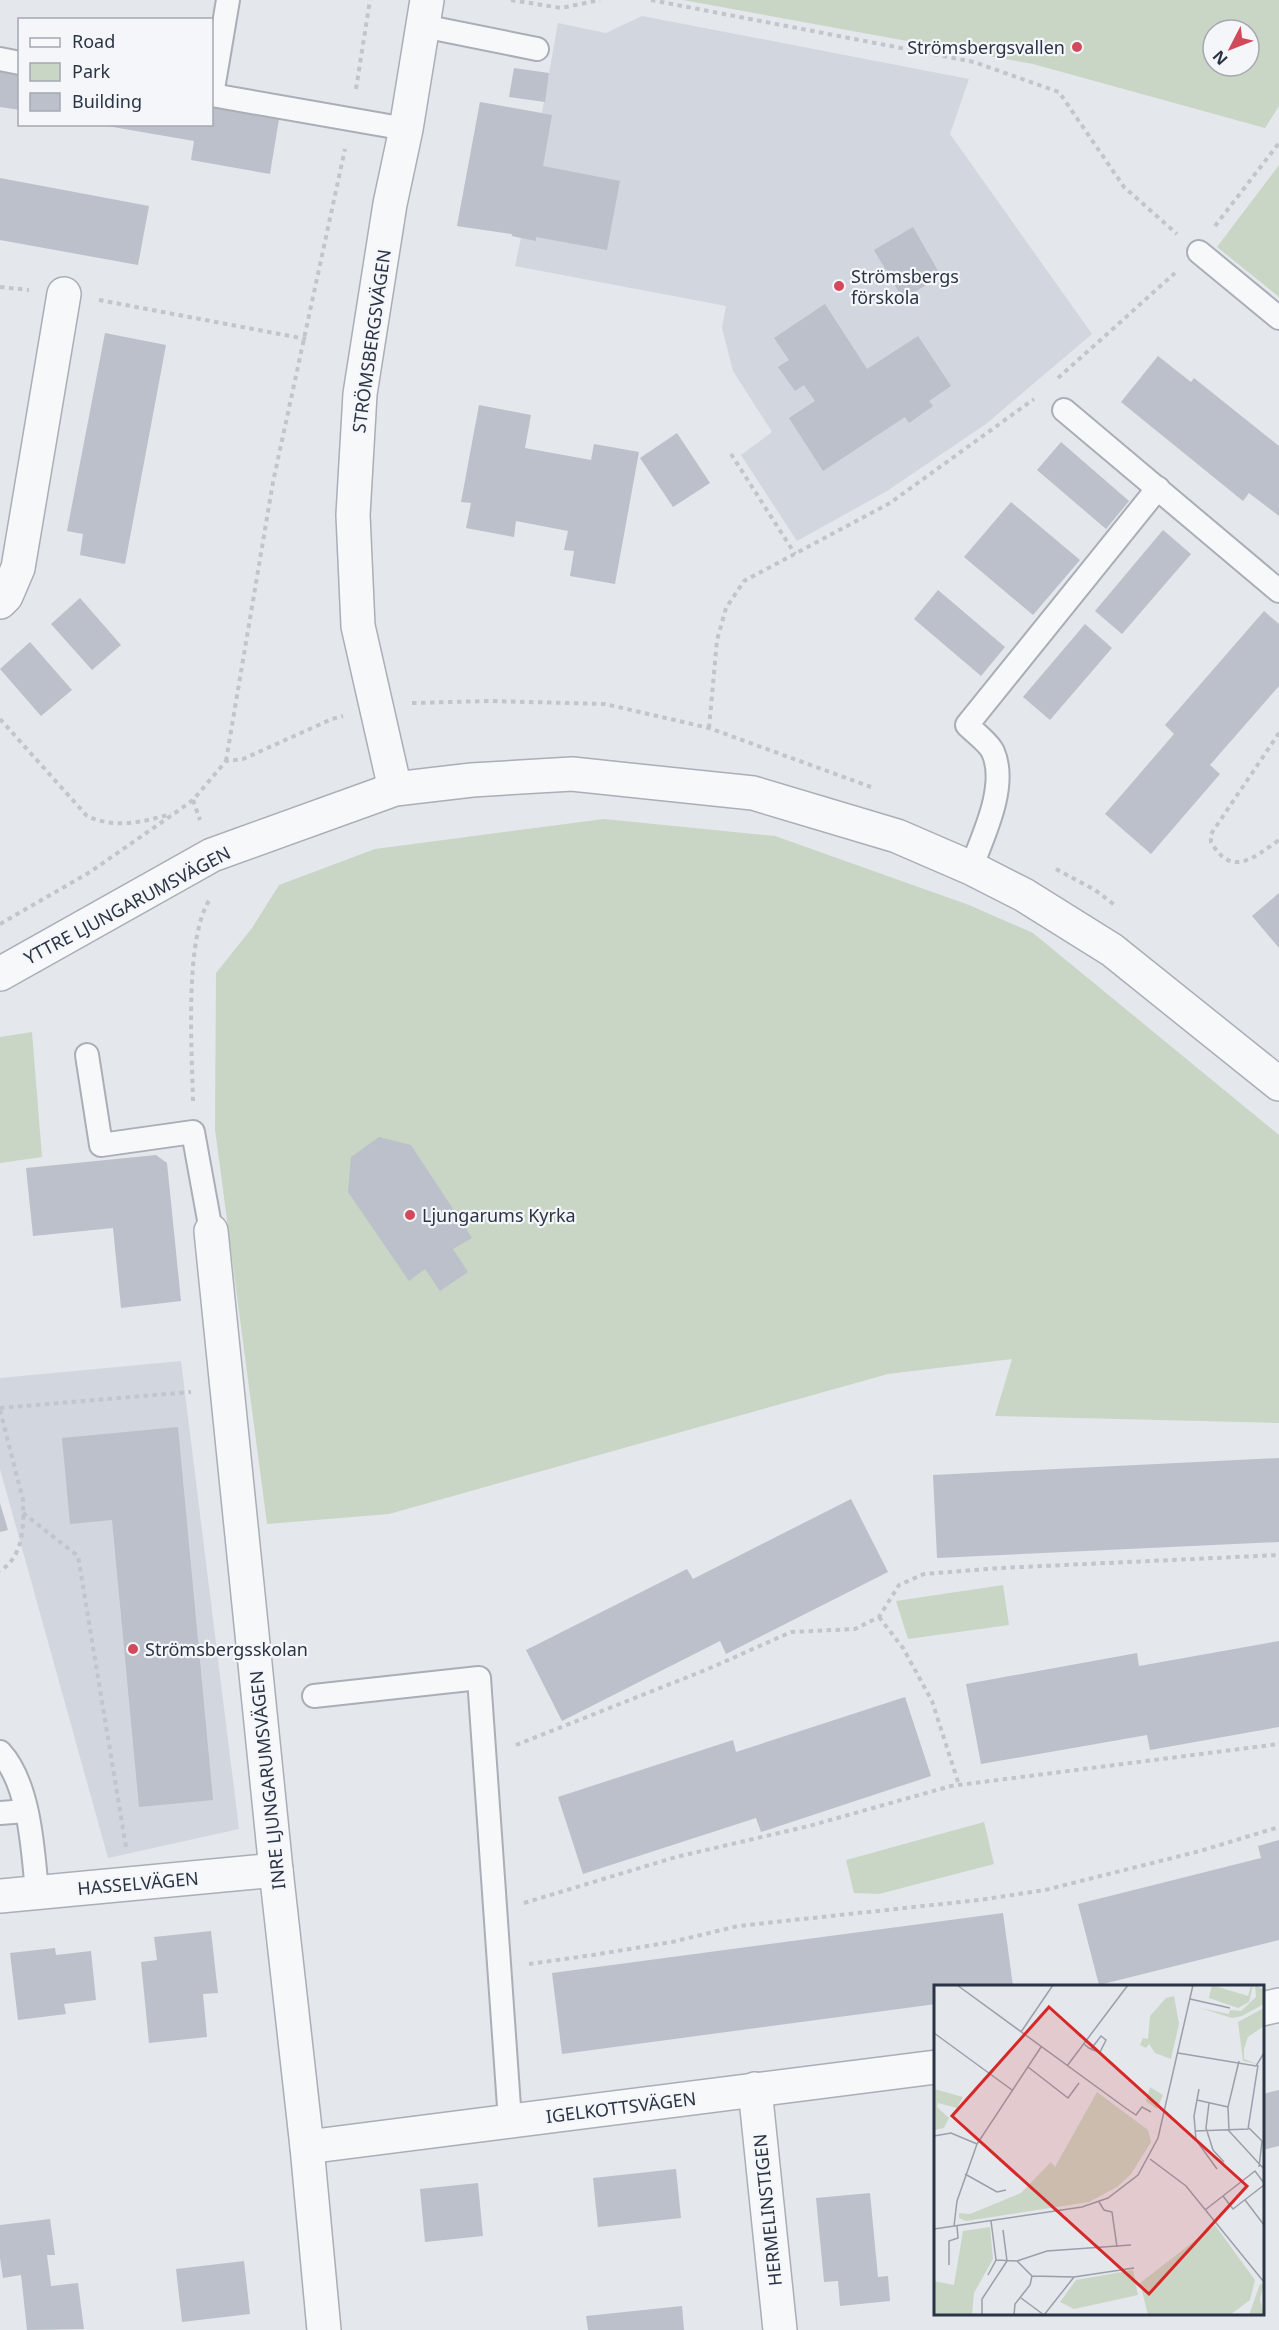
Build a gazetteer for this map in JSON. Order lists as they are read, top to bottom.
{
  "streets": {
    "street": [
      "STRÖMSBERGSVÄGEN",
      "YTTRE LJUNGARUMSVÄGEN",
      "INRE LJUNGARUMSVÄGEN",
      "HASSELVÄGEN",
      "IGELKOTTSVÄGEN",
      "HERMELINSTIGEN"
    ]
  },
  "crossings": [
    ["STRÖMSBERGSVÄGEN", "YTTRE LJUNGARUMSVÄGEN"],
    ["INRE LJUNGARUMSVÄGEN", "HASSELVÄGEN"],
    ["INRE LJUNGARUMSVÄGEN", "IGELKOTTSVÄGEN"],
    ["IGELKOTTSVÄGEN", "HERMELINSTIGEN"]
  ],
  "places": [
    "Strömsbergsvallen",
    "Strömsbergs förskola",
    "Ljungarums Kyrka",
    "Strömsbergsskolan"
  ],
  "legend": ["Road", "Park", "Building"],
  "north": "bottom left"
}
